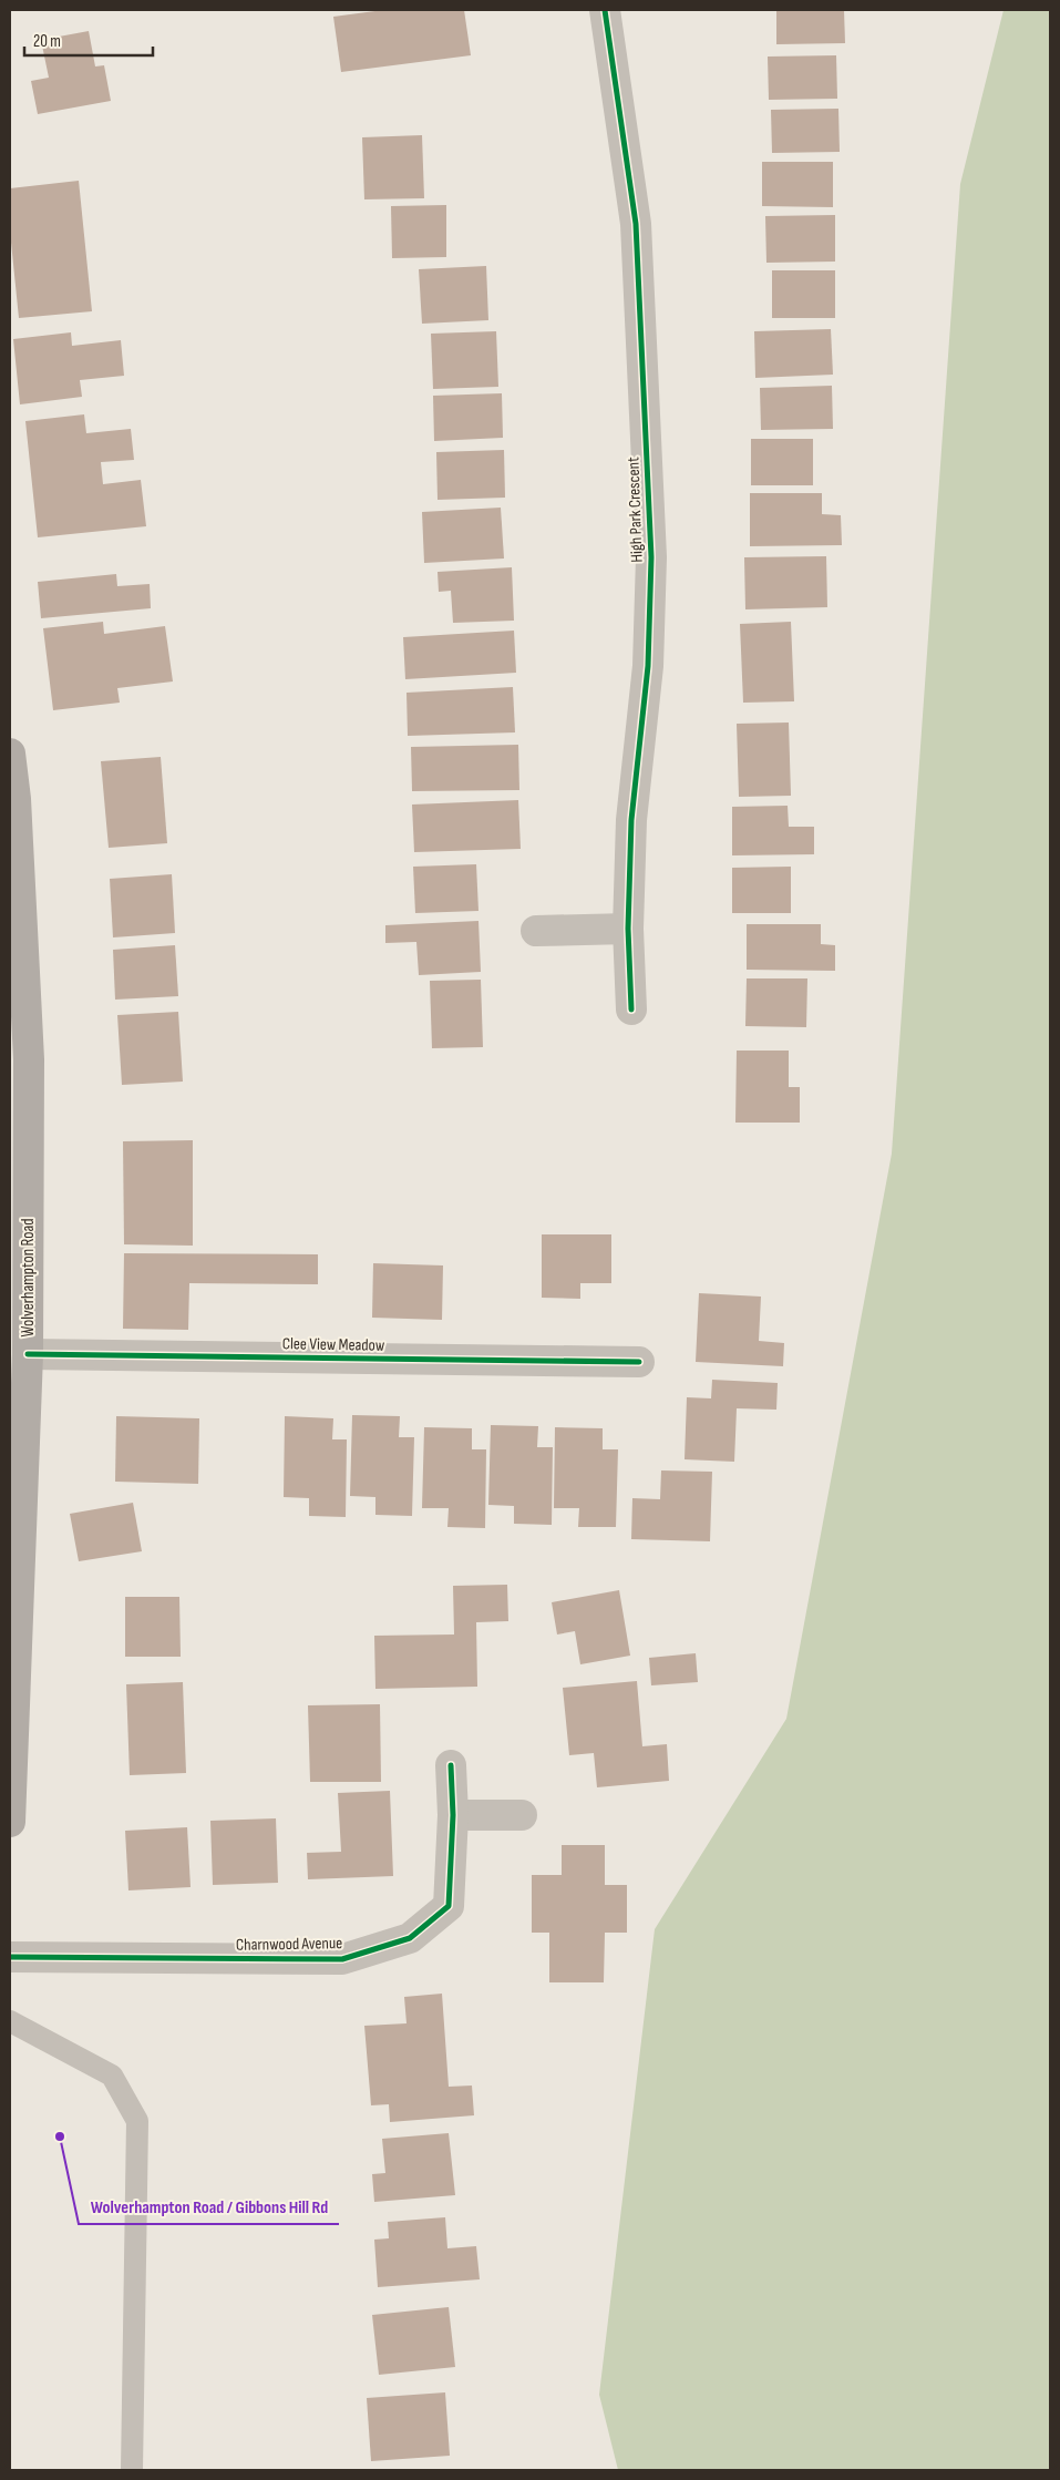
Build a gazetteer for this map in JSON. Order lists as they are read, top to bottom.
{
  "streets": {
    "main road": ["Wolverhampton Road"],
    "street": ["High Park Crescent", "Clee View Meadow", "Charnwood Avenue"]
  },
  "crossings": [
    ["Wolverhampton Road", "Clee View Meadow"]
  ],
  "places": ["Wolverhampton Road / Gibbons Hill Rd"],
  "scale_bar": "20 m"
}
